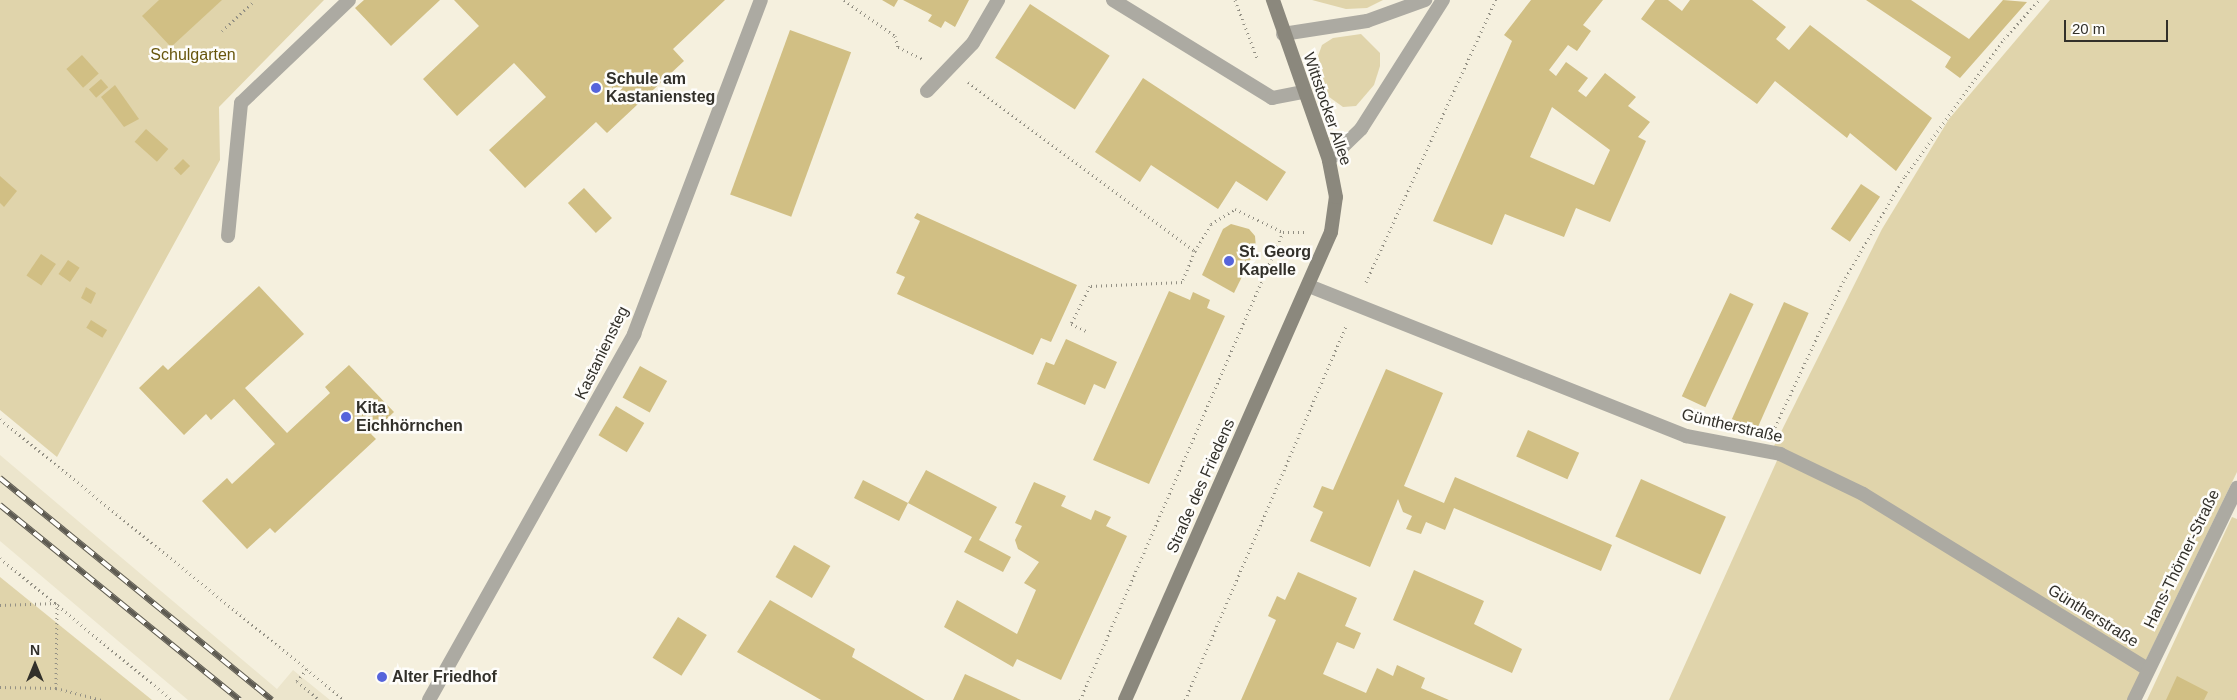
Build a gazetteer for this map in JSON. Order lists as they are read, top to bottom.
{
  "streets": {
    "main road": ["Wittstocker Allee", "Straße des Friedens"],
    "street": ["Kastaniensteg", "Güntherstraße", "Hans-Thörner-Straße"]
  },
  "crossings": [
    ["Wittstocker Allee", "Güntherstraße"],
    ["Wittstocker Allee", "Straße des Friedens"],
    ["Güntherstraße", "Straße des Friedens"],
    ["Güntherstraße", "Hans-Thörner-Straße"]
  ],
  "parks": ["Schulgarten"],
  "places": [
    "Schule am Kastaniensteg",
    "St. Georg Kapelle",
    "Kita Eichhörnchen",
    "Alter Friedhof"
  ],
  "scale_bar": "20 m",
  "north": "top"
}
